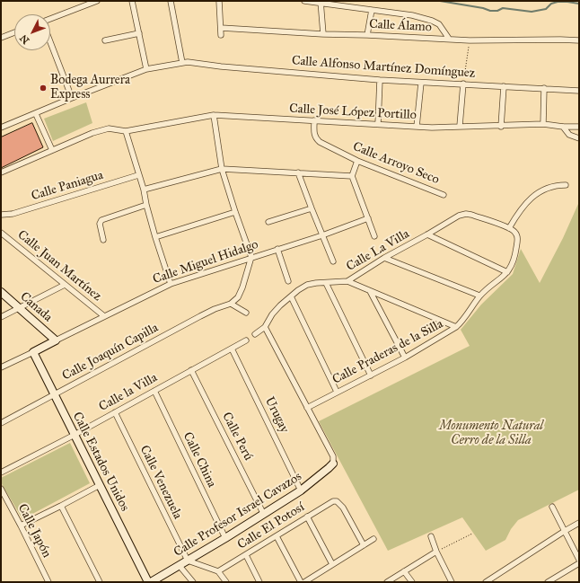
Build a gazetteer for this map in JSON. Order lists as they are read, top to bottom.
{
  "streets": {
    "street": [
      "Calle Álamo",
      "Calle Alfonso Martínez Domínguez",
      "Calle José López Portillo",
      "Calle Arroyo Seco",
      "Calle Paniagua",
      "Calle La Villa",
      "Calle Miguel Hidalgo",
      "Calle Juan Martínez",
      "Canada",
      "Calle Joaquín Capilla",
      "Calle Praderas de la Silla",
      "Calle la Villa",
      "Urugay",
      "Calle Perú",
      "Calle China",
      "Calle Estados Unidos",
      "Calle Venezuela",
      "Calle Profesor Israel Cavazos",
      "Calle El Potosí",
      "Calle Japón"
    ]
  },
  "crossings": [
    ["Calle José López Portillo", "Calle Arroyo Seco"],
    ["Calle La Villa", "Calle Praderas de la Silla"],
    ["Calle Miguel Hidalgo", "Calle Juan Martínez"],
    ["Calle Miguel Hidalgo", "Canada"],
    ["Calle Joaquín Capilla", "Calle Estados Unidos"],
    ["Calle la Villa", "Urugay"],
    ["Calle la Villa", "Calle Perú"],
    ["Calle la Villa", "Calle China"],
    ["Calle la Villa", "Calle Estados Unidos"],
    ["Calle la Villa", "Calle Venezuela"],
    ["Urugay", "Calle Profesor Israel Cavazos"],
    ["Calle Perú", "Calle Profesor Israel Cavazos"],
    ["Calle China", "Calle Profesor Israel Cavazos"],
    ["Calle Venezuela", "Calle Profesor Israel Cavazos"]
  ],
  "parks": ["Monumento Natural Cerro de la Silla"],
  "places": ["Bodega Aurrera Express"],
  "north": "bottom left"
}
